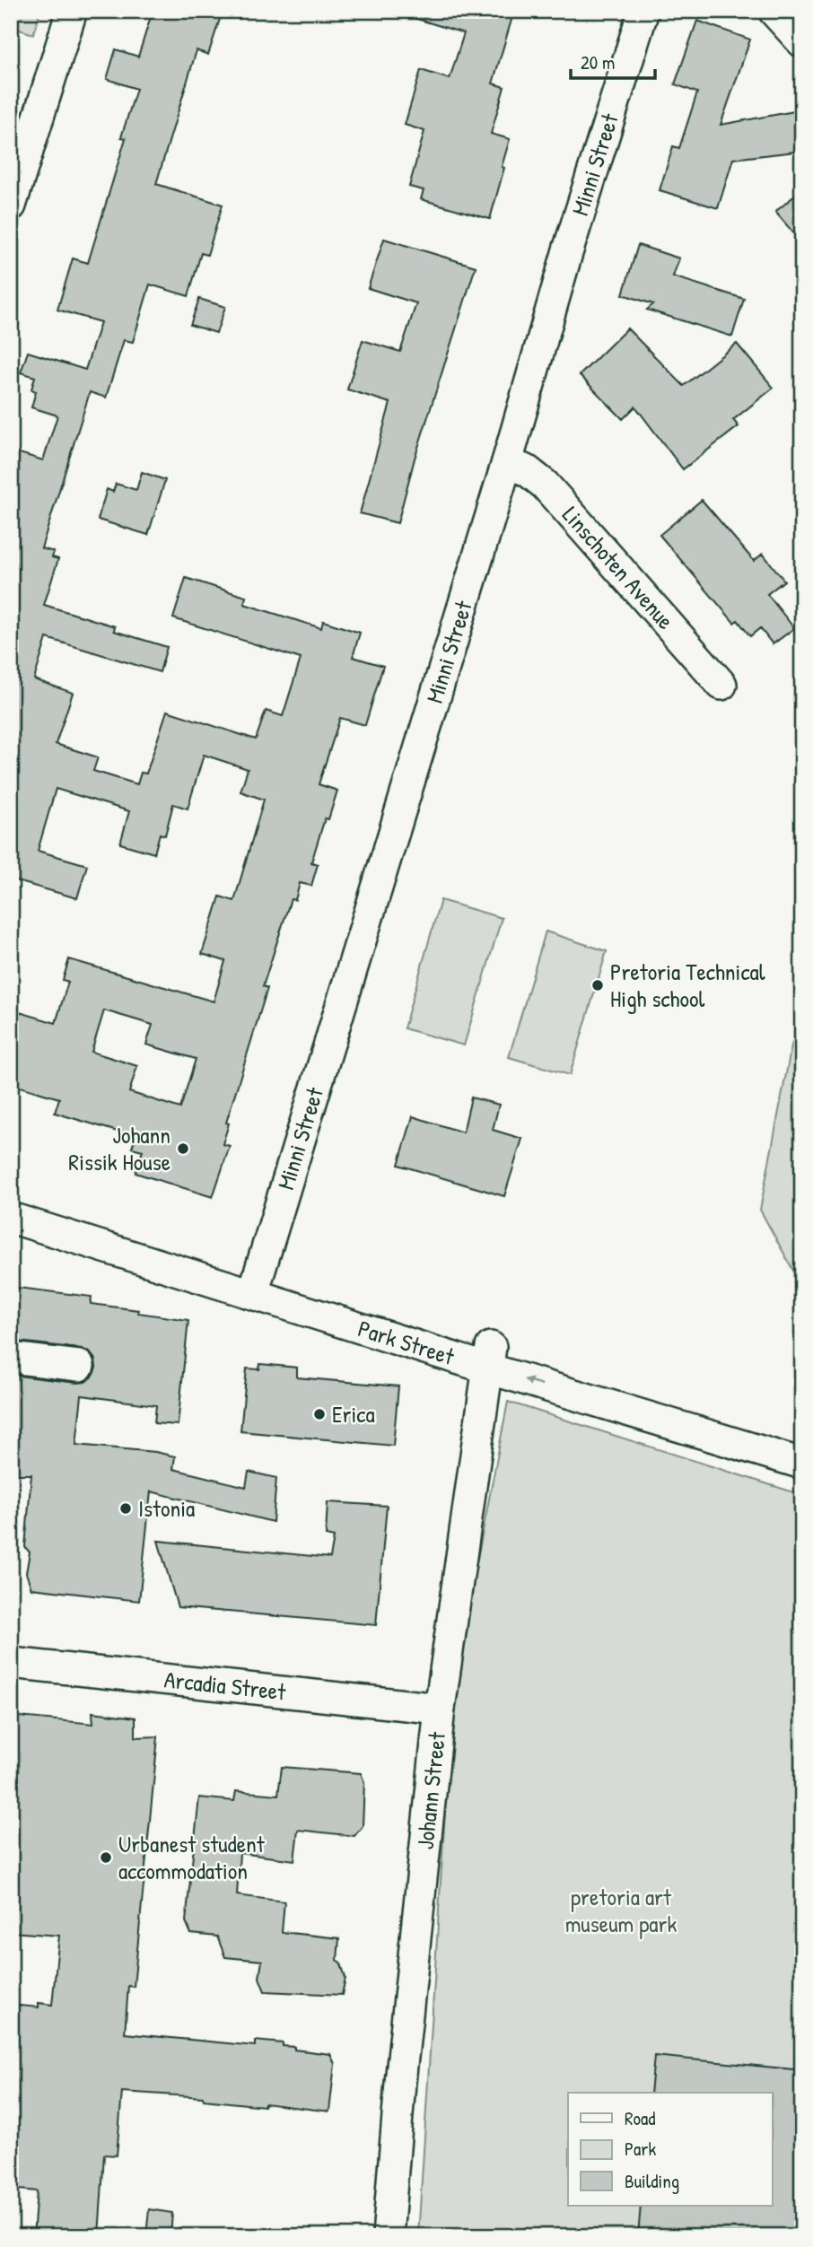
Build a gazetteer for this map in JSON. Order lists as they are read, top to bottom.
{
  "streets": {
    "street": [
      "Minni Street",
      "Linschoten Avenue",
      "Park Street",
      "Arcadia Street",
      "Johann Street"
    ]
  },
  "crossings": [
    ["Minni Street", "Linschoten Avenue"],
    ["Minni Street", "Park Street"],
    ["Park Street", "Johann Street"],
    ["Arcadia Street", "Johann Street"]
  ],
  "parks": ["pretoria art museum park"],
  "places": [
    "Pretoria Technical High school",
    "Johann Rissik House",
    "Erica",
    "Istonia",
    "Urbanest student accommodation"
  ],
  "legend": ["Road", "Park", "Building"],
  "scale_bar": "20 m"
}
